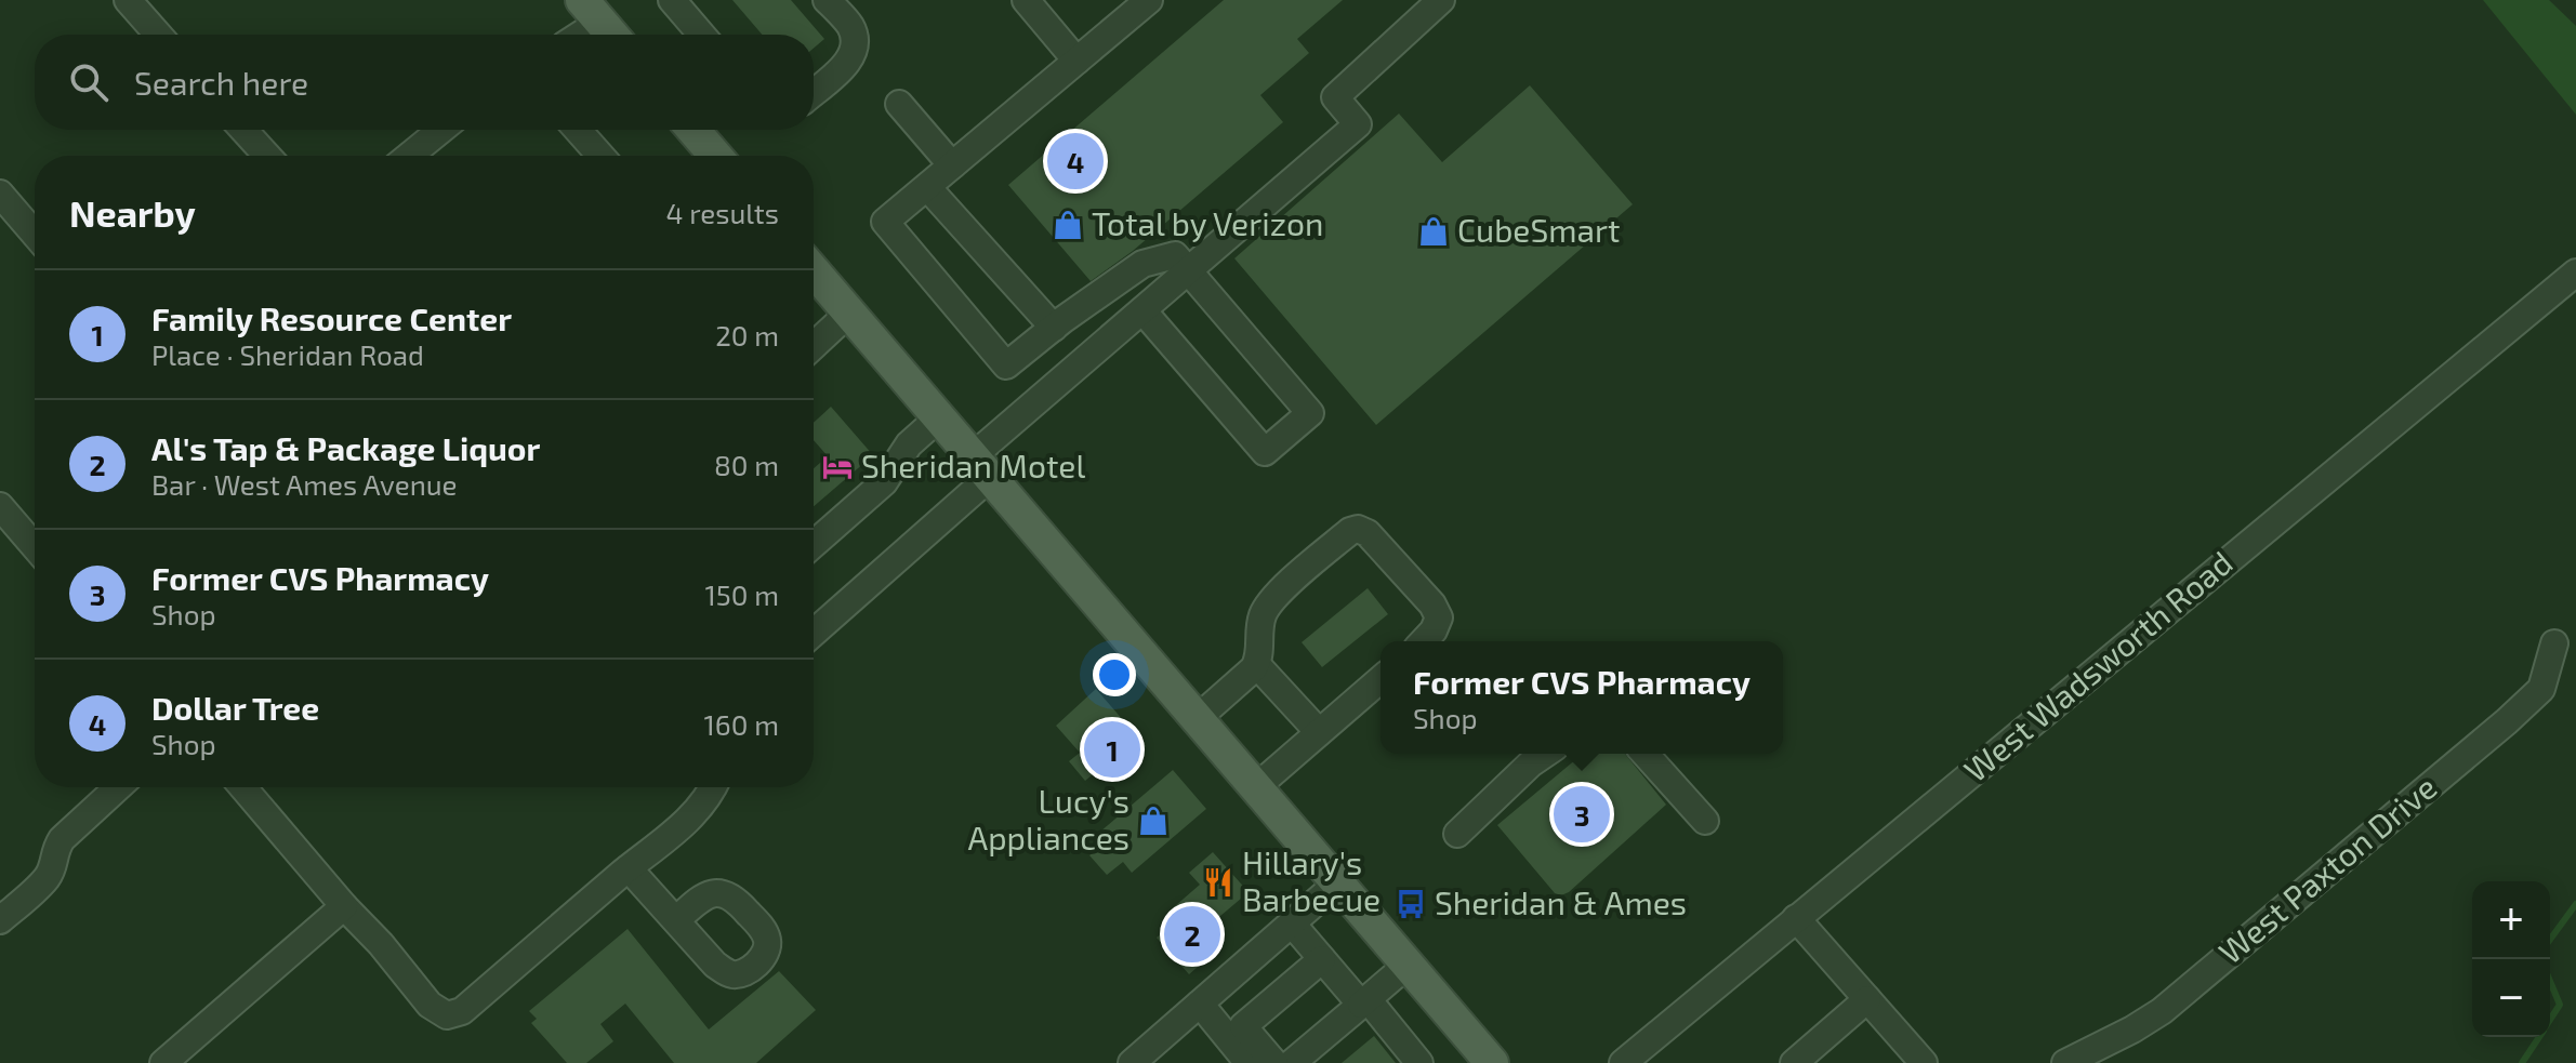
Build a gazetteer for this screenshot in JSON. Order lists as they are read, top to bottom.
{
  "streets": {
    "street": ["West Wadsworth Road", "West Paxton Drive"]
  },
  "places": {
    "shop": ["Total by Verizon", "CubeSmart", "Lucy's Appliances"],
    "hotel": ["Sheridan Motel"],
    "restaurant": ["Hillary's Barbecue"],
    "bus stop": ["Sheridan & Ames"]
  },
  "page": {
    "search": "Search here",
    "pins": [
      "4",
      "1",
      "3",
      "2"
    ],
    "heading": ["Nearby", "4 results"],
    "list": [
      {
        "mark": "1",
        "name": "Family Resource Center",
        "note": "Place · Sheridan Road",
        "value": "20 m"
      },
      {
        "mark": "2",
        "name": "Al's Tap & Package Liquor",
        "note": "Bar · West Ames Avenue",
        "value": "80 m"
      },
      {
        "mark": "3",
        "name": "Former CVS Pharmacy",
        "note": "Shop",
        "value": "150 m"
      },
      {
        "mark": "4",
        "name": "Dollar Tree",
        "note": "Shop",
        "value": "160 m"
      }
    ],
    "popup": ["Former CVS Pharmacy", "Shop"],
    "map_buttons": ["+", "−"]
  }
}
